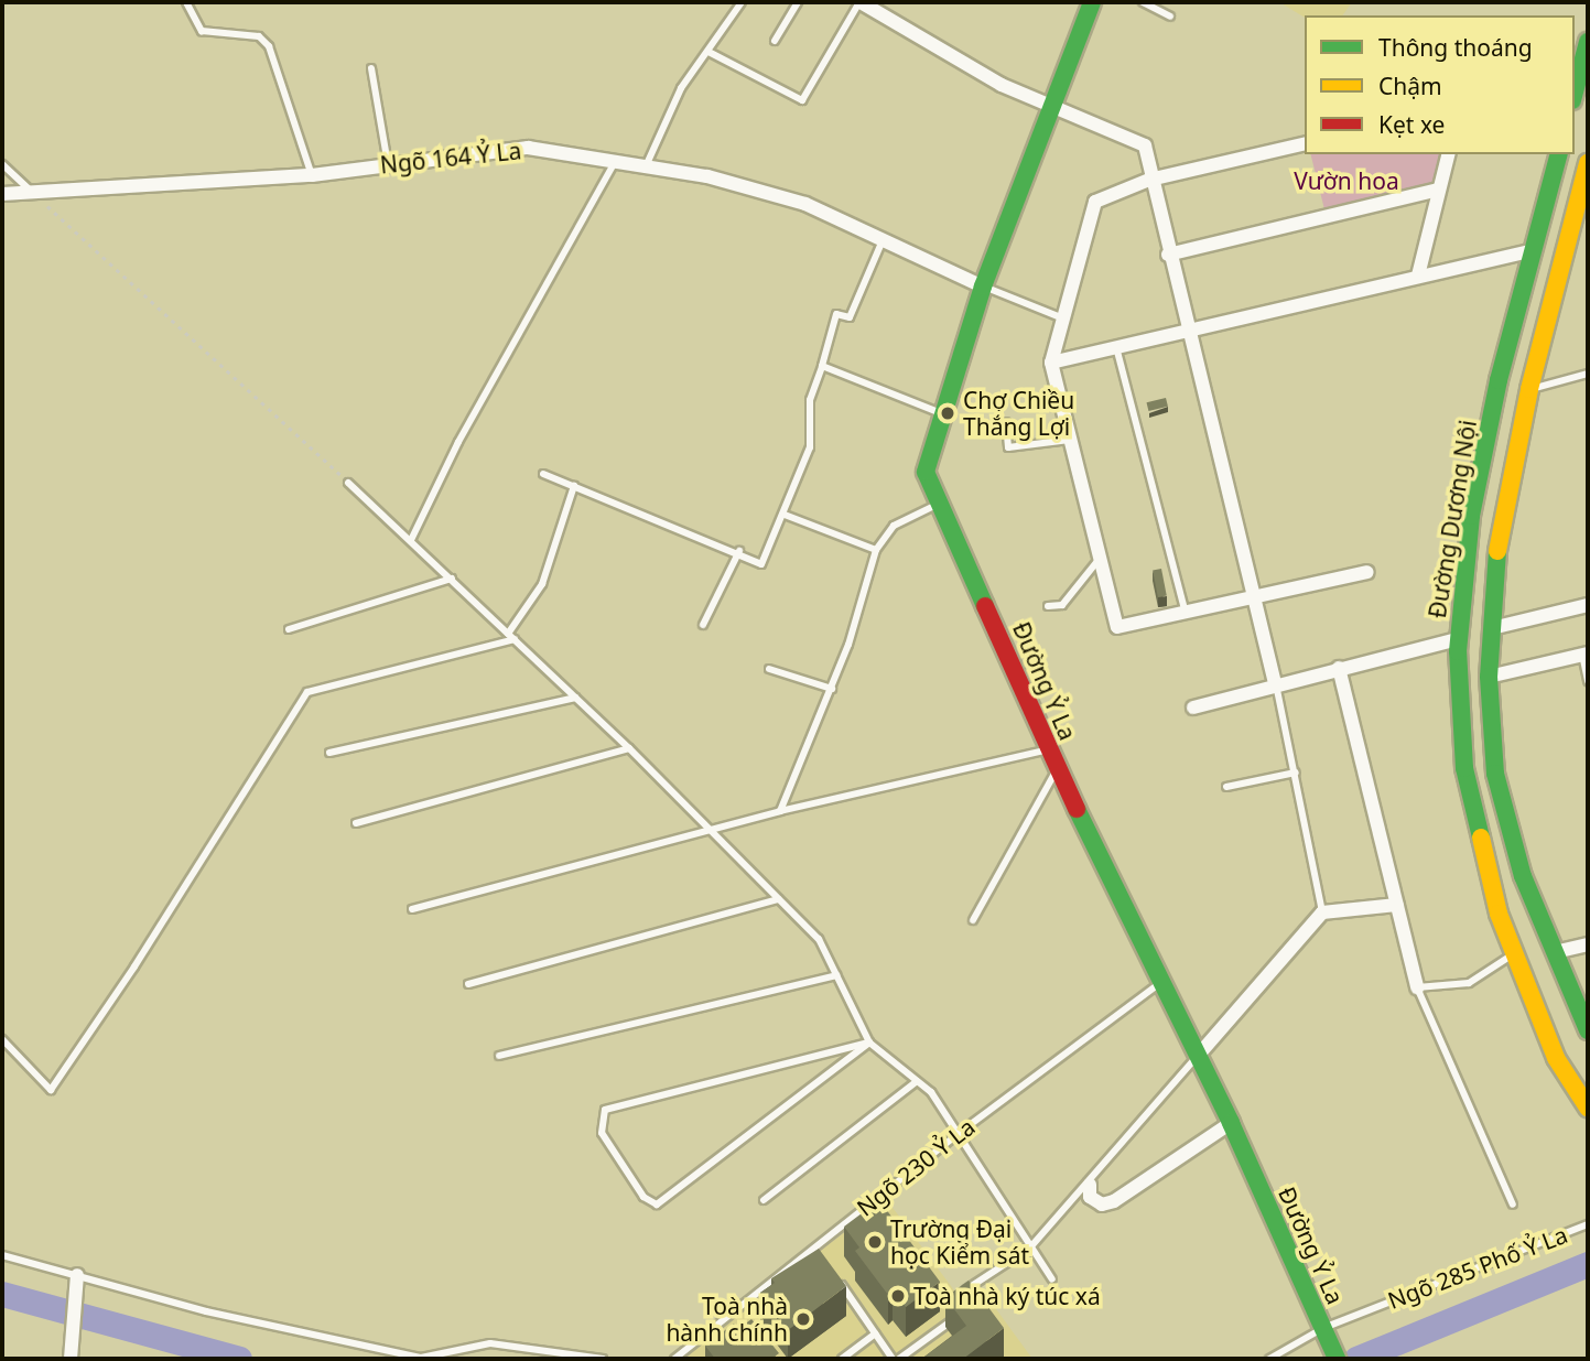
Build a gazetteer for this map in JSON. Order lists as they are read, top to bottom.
{
  "streets": {
    "main road": ["Đường Dương Nội", "Đường Ỷ La"],
    "street": ["Ngõ 164 Ỷ La"],
    "lane": ["Ngõ 230 Ỷ La", "Ngõ 285 Phố Ỷ La"]
  },
  "crossings": [
    ["Ngõ 164 Ỷ La", "Đường Ỷ La"],
    ["Đường Ỷ La", "Ngõ 230 Ỷ La"],
    ["Đường Ỷ La", "Ngõ 285 Phố Ỷ La"]
  ],
  "parks": ["Vườn hoa"],
  "places": [
    "Chợ Chiều Thắng Lợi",
    "Trường Đại học Kiểm sát",
    "Toà nhà ký túc xá",
    "Toà nhà hành chính"
  ],
  "legend": ["Thông thoáng", "Chậm", "Kẹt xe"]
}
